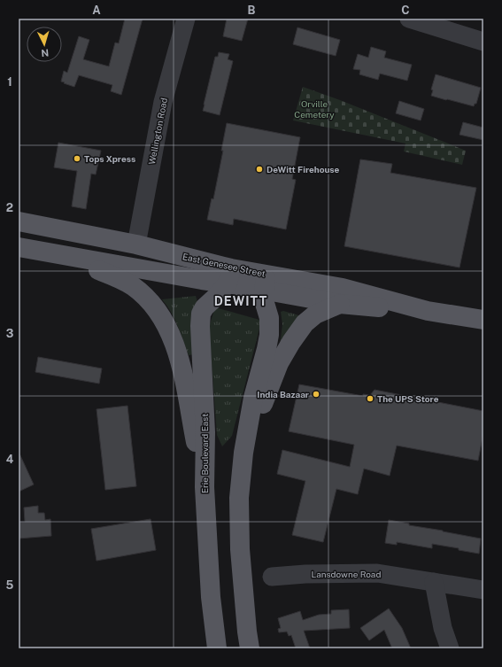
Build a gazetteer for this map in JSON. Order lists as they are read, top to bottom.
{
  "streets": {
    "main road": ["East Genesee Street", "Erie Boulevard East"],
    "street": ["Wellington Road", "Lansdowne Road"]
  },
  "crossings": [
    ["Wellington Road", "East Genesee Street"],
    ["East Genesee Street", "Erie Boulevard East"]
  ],
  "districts": ["DEWITT"],
  "parks": ["Orville Cemetery"],
  "places": [
    "Tops Xpress",
    "DeWitt Firehouse",
    "India Bazaar",
    "The UPS Store"
  ],
  "north": "bottom",
  "grid": {
    "columns": ["A", "B", "C"],
    "rows": [
      "1",
      "2",
      "3",
      "4",
      "5"
    ]
  }
}
